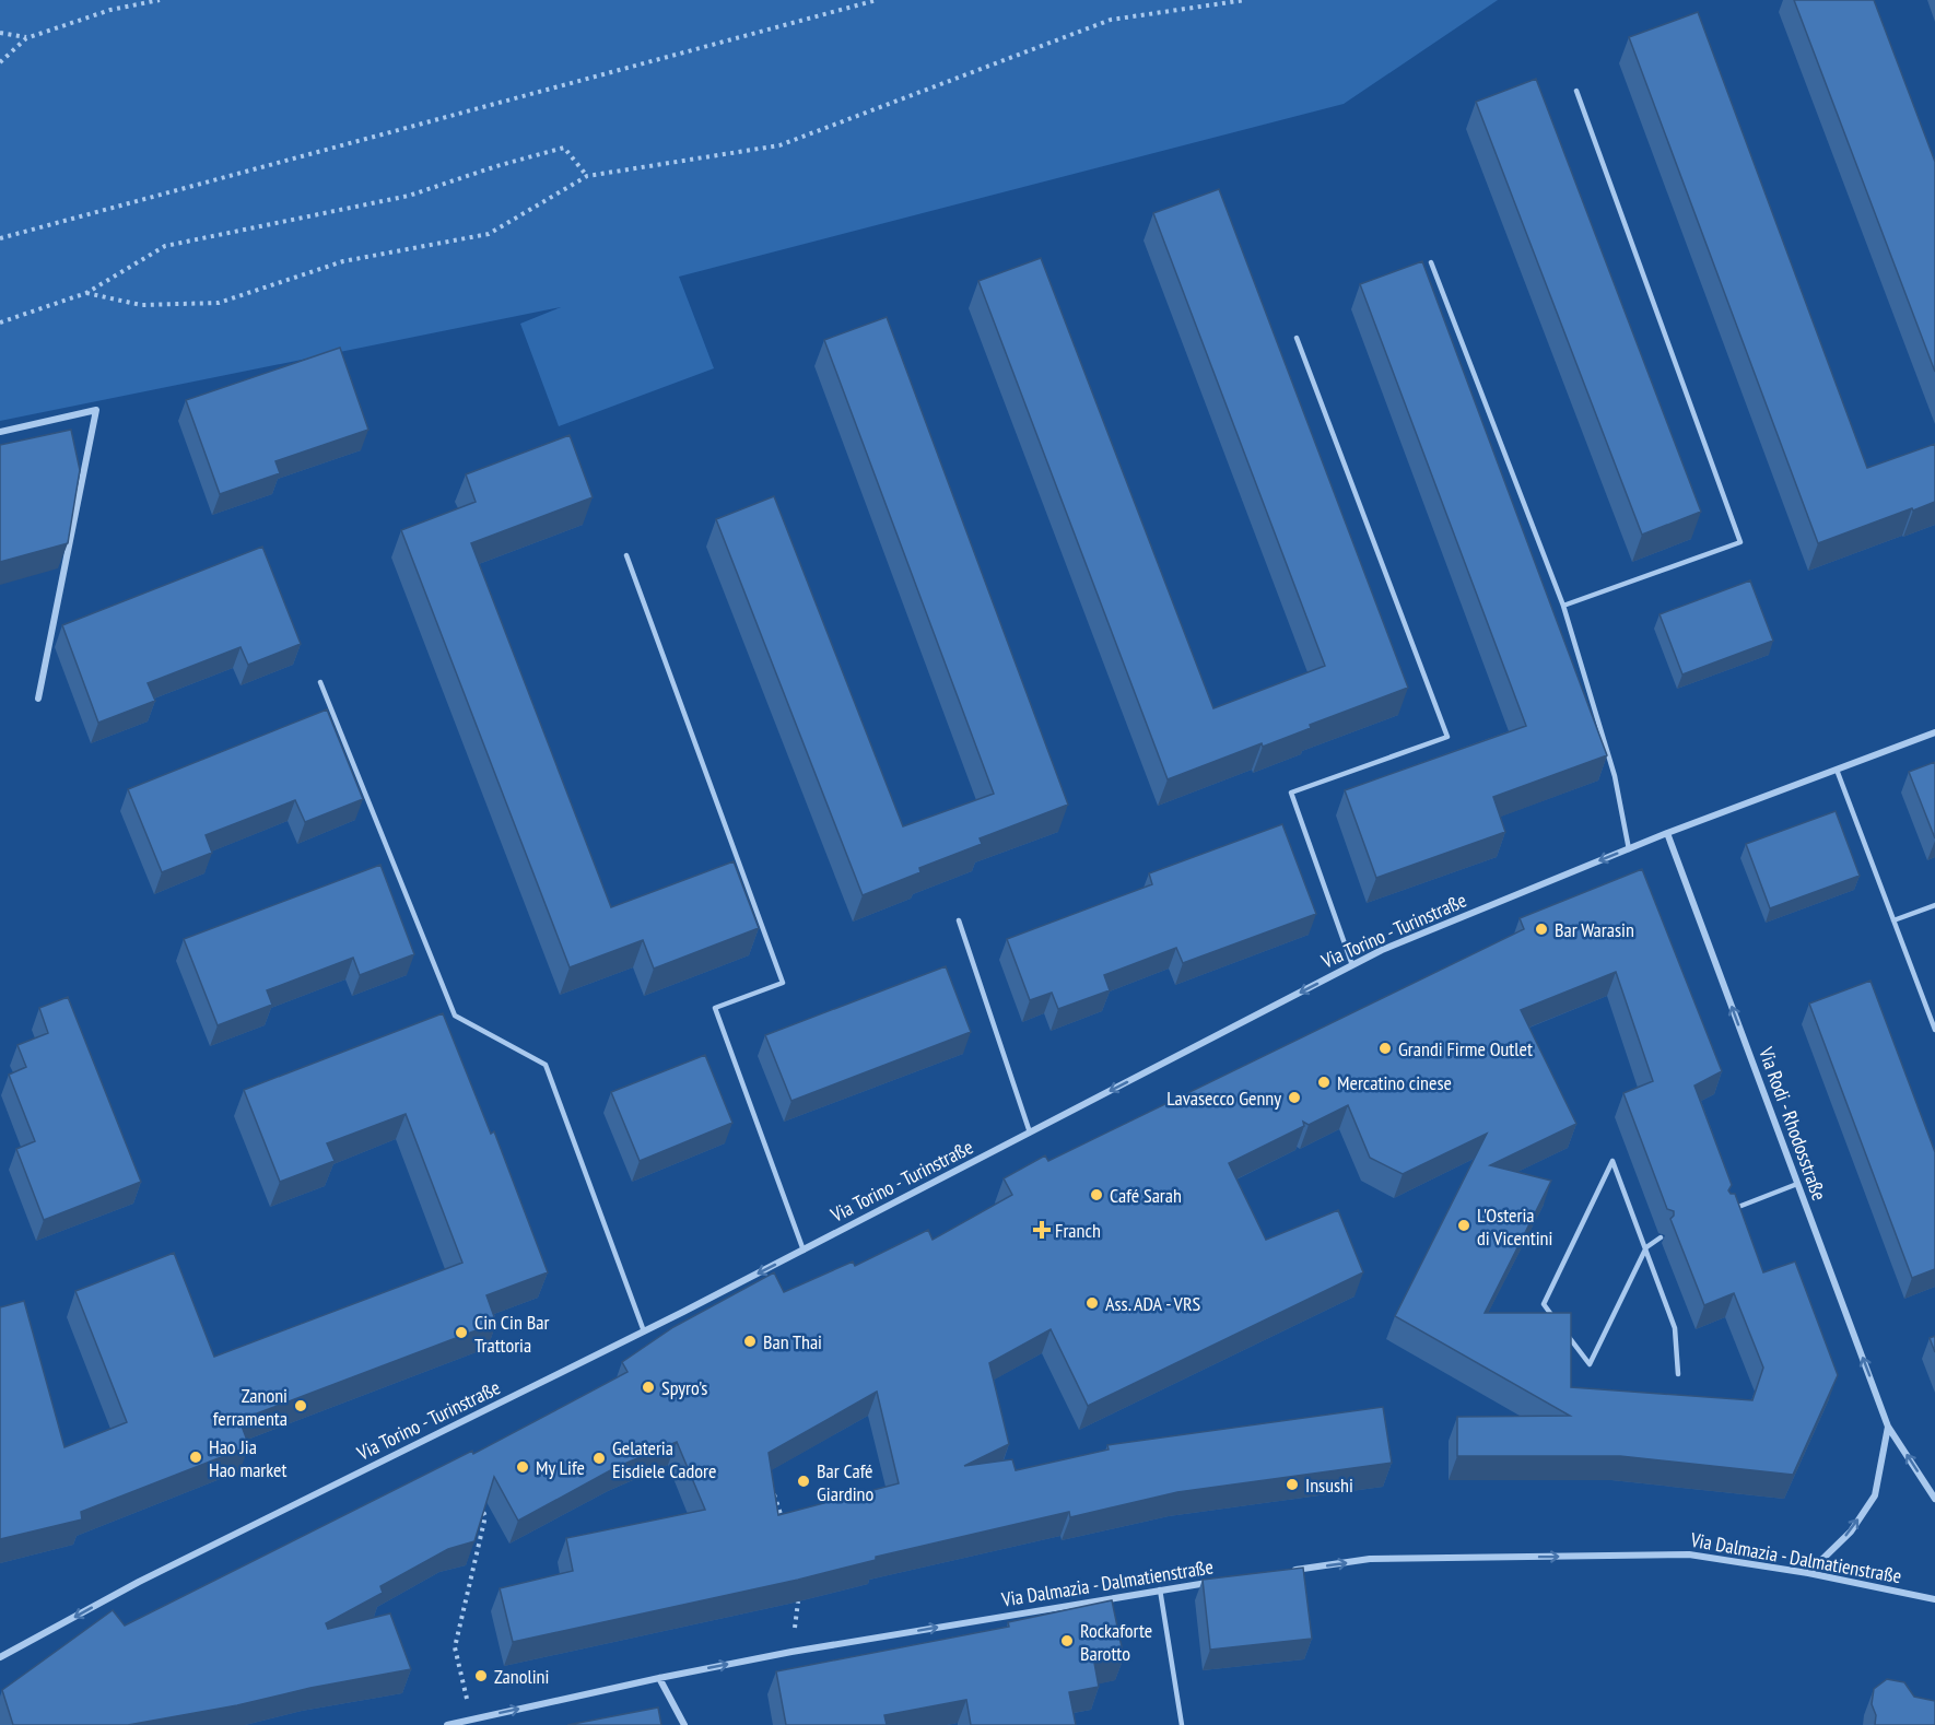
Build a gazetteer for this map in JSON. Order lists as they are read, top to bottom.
{
  "streets": {
    "street": ["Via Torino - Turinstraße", "Via Rodi - Rhodosstraße", "Via Dalmazia - Dalmatienstraße"]
  },
  "crossings": [
    ["Via Torino - Turinstraße", "Via Rodi - Rhodosstraße"]
  ],
  "one_way": ["Via Torino - Turinstraße", "Via Rodi - Rhodosstraße", "Via Dalmazia - Dalmatienstraße"],
  "places": {
    "other": [
      "Bar Warasin",
      "Grandi Firme Outlet",
      "Mercatino cinese",
      "Lavasecco Genny",
      "Café Sarah",
      "L'Osteria di Vicentini",
      "Ass. ADA - VRS",
      "Cin Cin Bar Trattoria",
      "Ban Thai",
      "Spyro's",
      "Zanoni ferramenta",
      "Hao Jia Hao market",
      "Gelateria Eisdiele Cadore",
      "My Life",
      "Bar Café Giardino",
      "Insushi",
      "Rockaforte Barotto",
      "Zanolini"
    ],
    "health": ["Franch"]
  }
}
